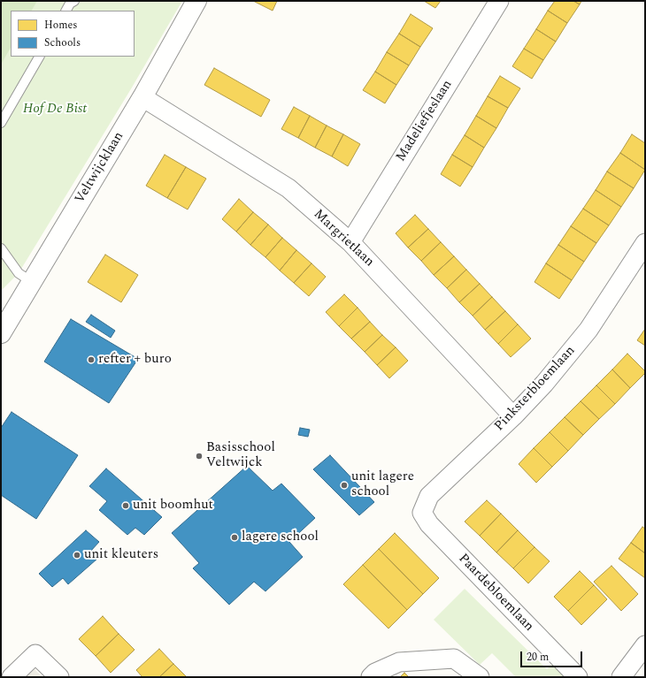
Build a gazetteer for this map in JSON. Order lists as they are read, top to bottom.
{
  "streets": {
    "street": [
      "Madeliefjeslaan",
      "Veltwijcklaan",
      "Margrietlaan",
      "Pinksterbloemlaan",
      "Paardebloemlaan"
    ]
  },
  "crossings": [
    ["Madeliefjeslaan", "Margrietlaan"],
    ["Veltwijcklaan", "Margrietlaan"],
    ["Margrietlaan", "Pinksterbloemlaan"],
    ["Pinksterbloemlaan", "Paardebloemlaan"]
  ],
  "parks": ["Hof De Bist"],
  "places": [
    "refter + buro",
    "Basisschool Veltwijck",
    "unit lagere school",
    "unit boomhut",
    "lagere school",
    "unit kleuters"
  ],
  "legend": ["Homes", "Schools"],
  "scale_bar": "20 m"
}
